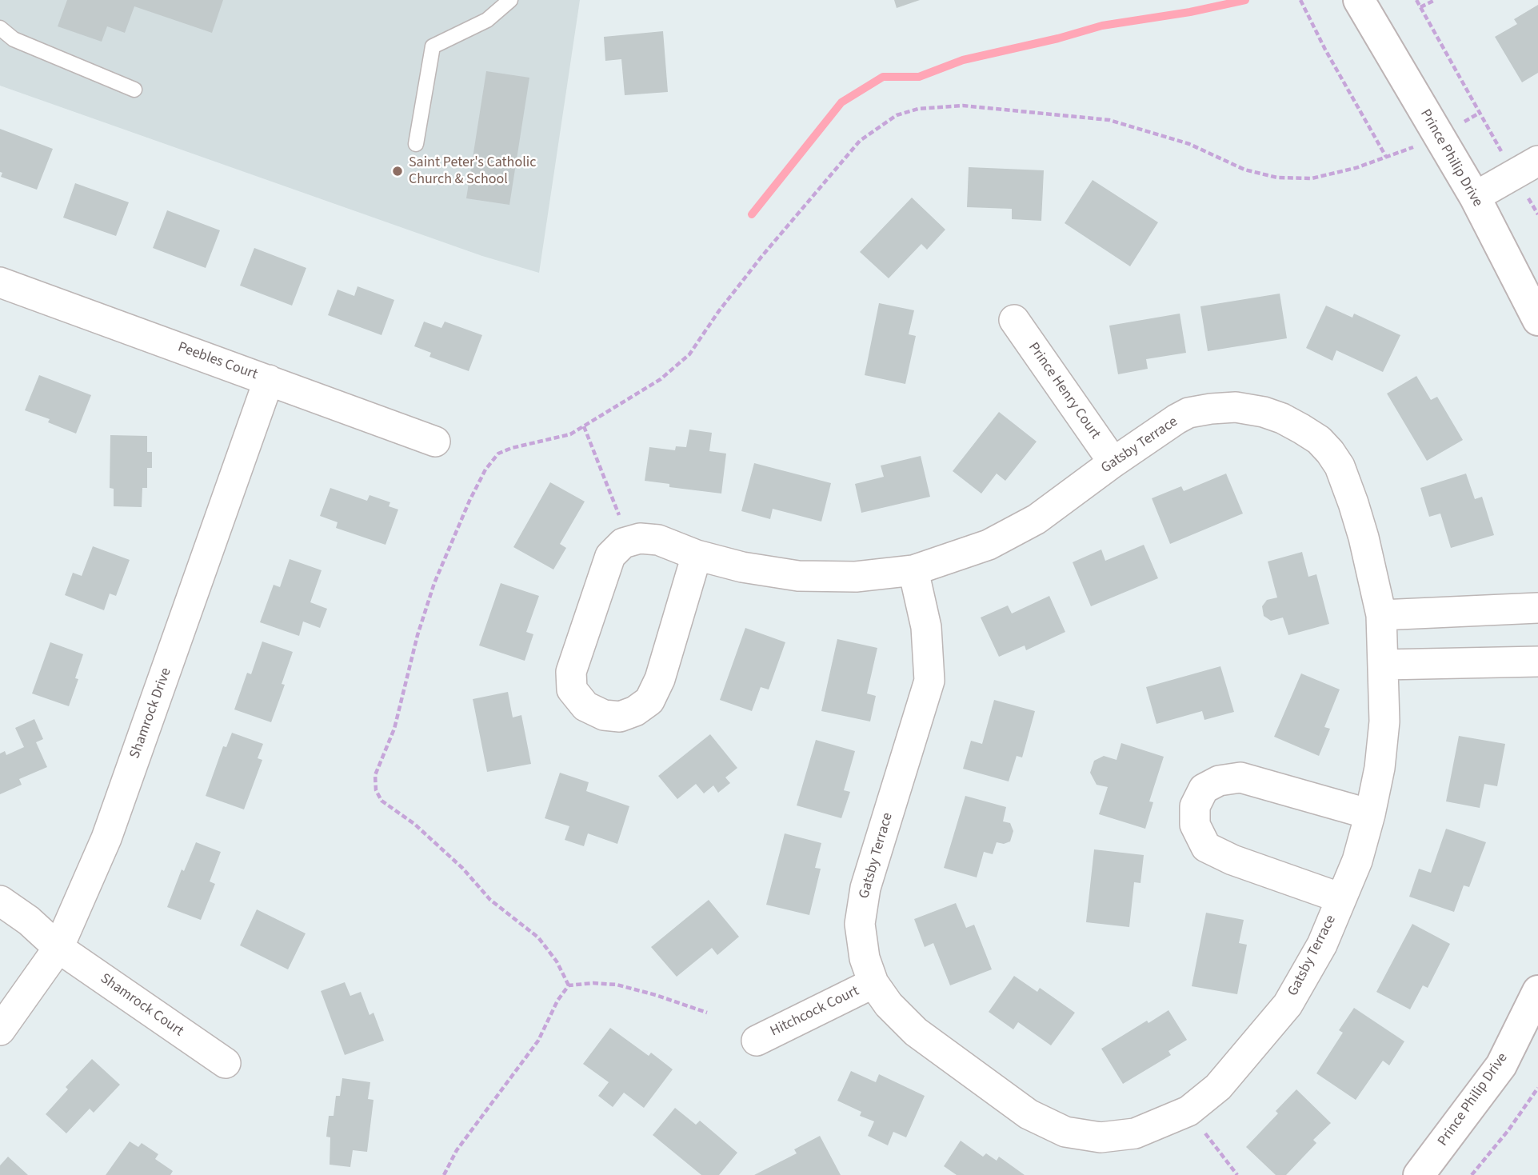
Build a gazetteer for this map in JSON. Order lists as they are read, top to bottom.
{
  "streets": {
    "street": [
      "Prince Philip Drive",
      "Peebles Court",
      "Prince Henry Court",
      "Gatsby Terrace",
      "Shamrock Drive",
      "Shamrock Court",
      "Hitchcock Court"
    ]
  },
  "crossings": [
    ["Peebles Court", "Shamrock Drive"],
    ["Prince Henry Court", "Gatsby Terrace"],
    ["Gatsby Terrace", "Hitchcock Court"],
    ["Shamrock Drive", "Shamrock Court"]
  ],
  "places": ["Saint Peter's Catholic Church & School"]
}
